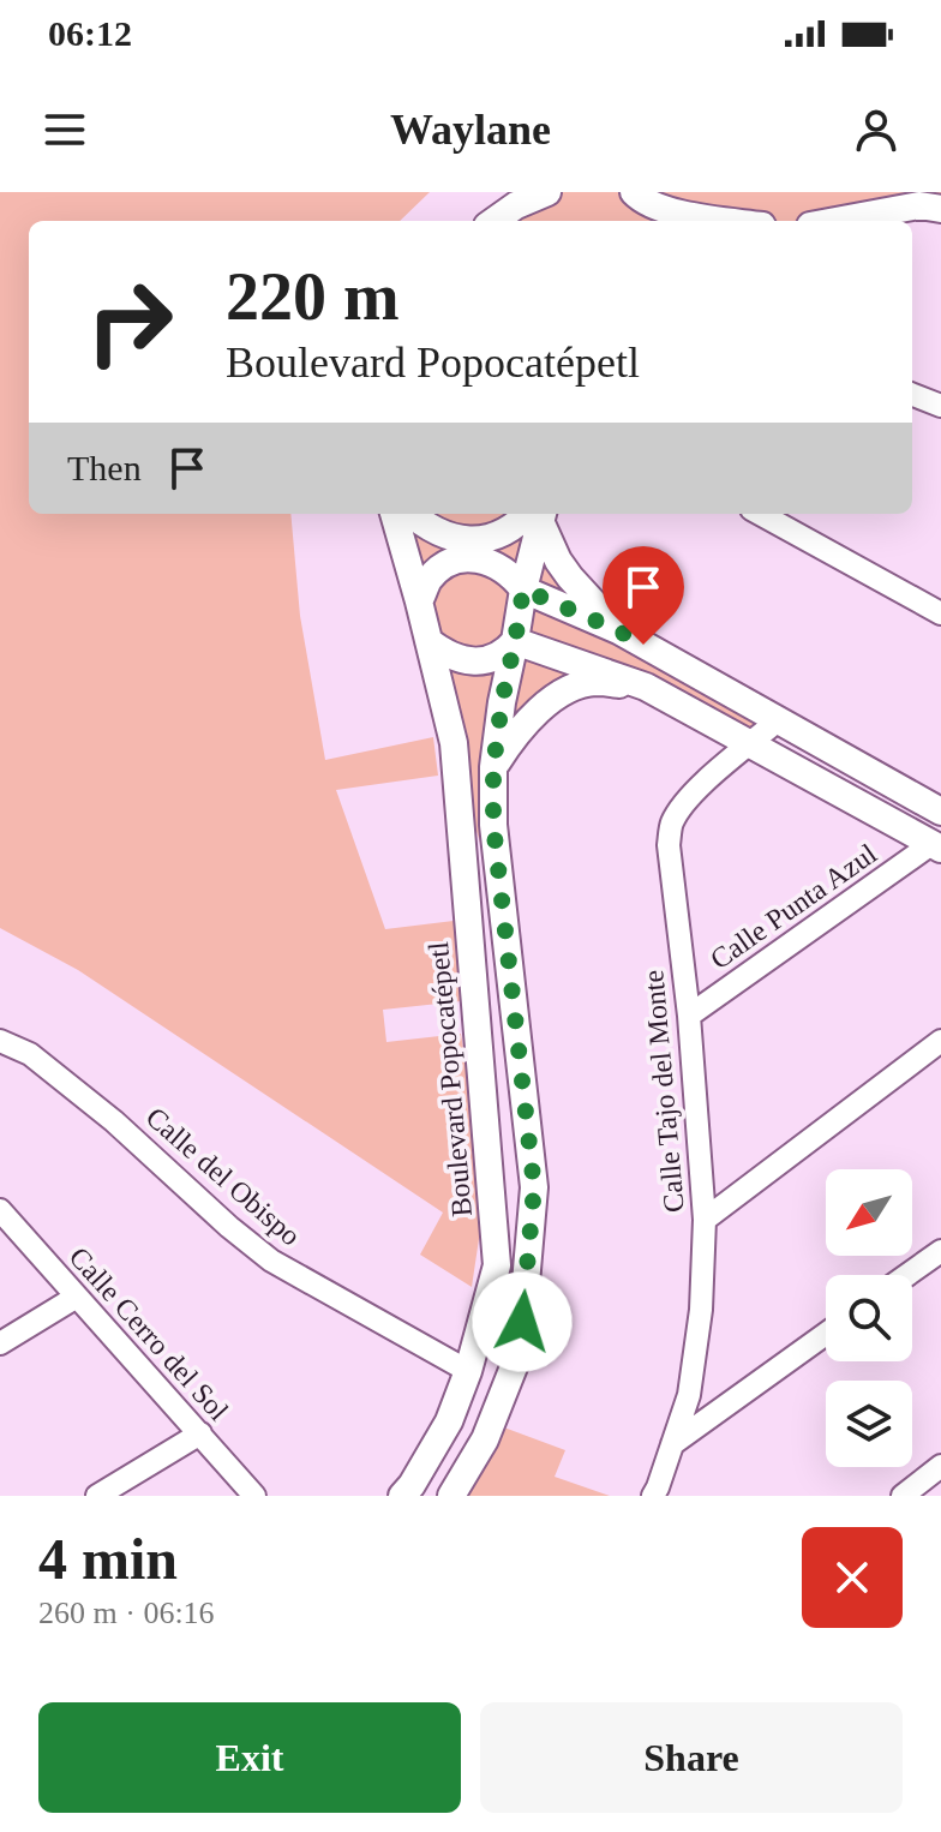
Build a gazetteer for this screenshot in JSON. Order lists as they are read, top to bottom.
{
  "streets": {
    "street": [
      "Calle Punta Azul",
      "Boulevard Popocatépetl",
      "Calle Tajo del Monte",
      "Calle del Obispo",
      "Calle Cerro del Sol"
    ]
  },
  "crossings": [
    ["Calle Punta Azul", "Calle Tajo del Monte"],
    ["Boulevard Popocatépetl", "Calle del Obispo"]
  ],
  "north": "bottom left",
  "page": {
    "status": "06:12",
    "header": "Waylane",
    "turn": ["220 m", "Boulevard Popocatépetl"],
    "then": "Then",
    "heading": ["4 min", "260 m · 06:16"],
    "buttons": ["Exit", "Share"]
  }
}
